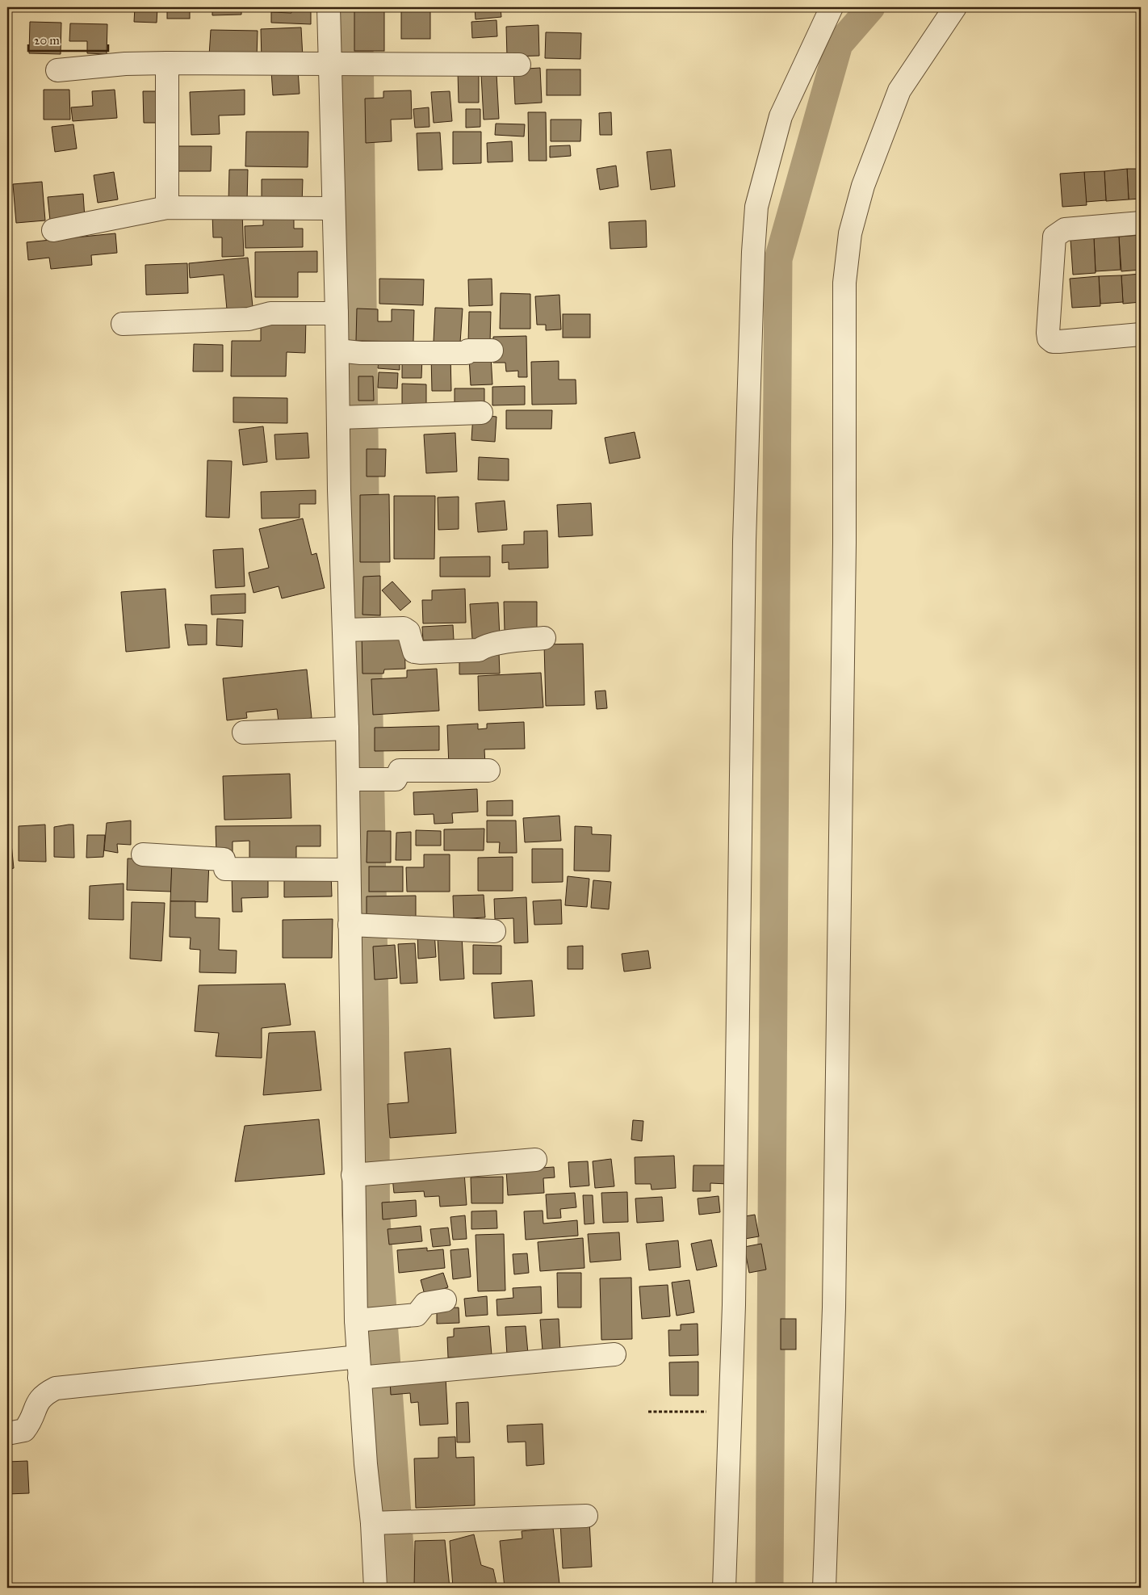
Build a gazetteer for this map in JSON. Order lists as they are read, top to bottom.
{
  "scale_bar": "20 m"
}
